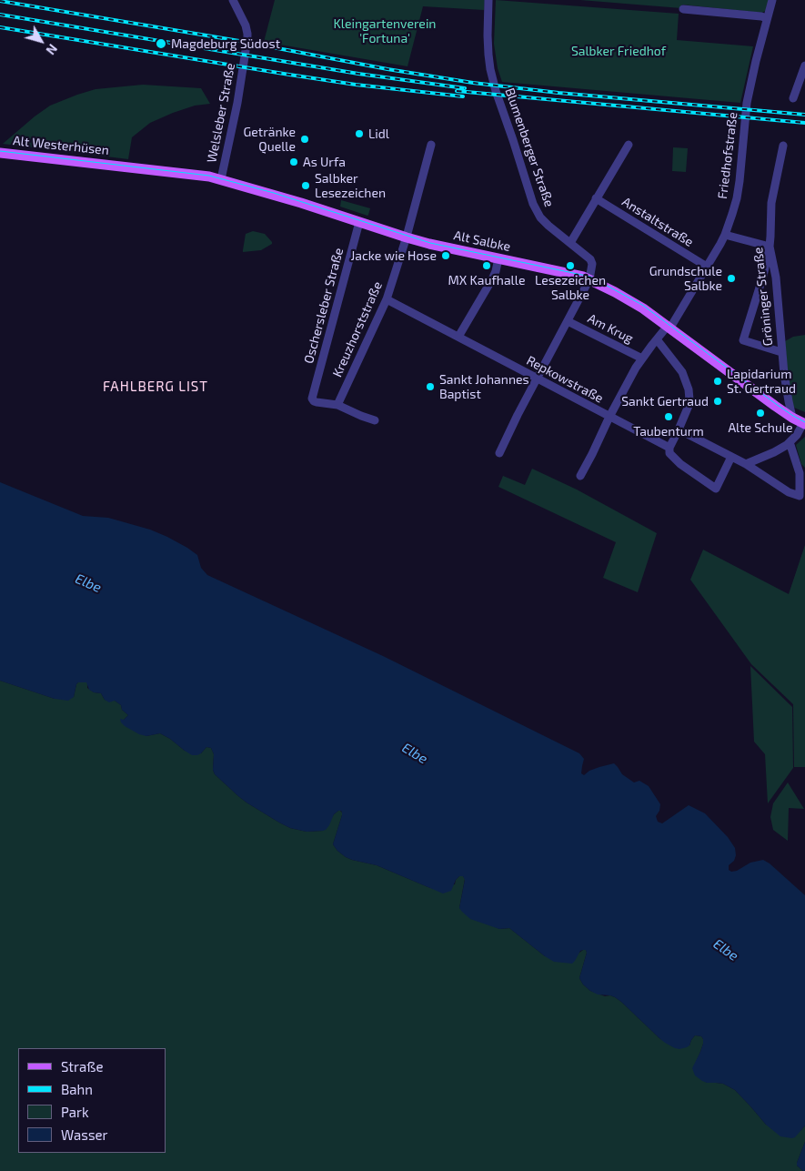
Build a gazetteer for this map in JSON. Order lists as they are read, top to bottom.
{
  "streets": {
    "main road": ["Alt Westerhüsen", "Alt Salbke"],
    "street": [
      "Welsleber Straße",
      "Blumenberger Straße",
      "Friedhofstraße",
      "Anstaltstraße",
      "Gröninger Straße",
      "Oschersleber Straße",
      "Am Krug",
      "Kreuzhorststraße",
      "Repkowstraße"
    ]
  },
  "crossings": [
    ["Welsleber Straße", "Alt Salbke"],
    ["Alt Westerhüsen", "Alt Salbke"],
    ["Blumenberger Straße", "Alt Salbke"],
    ["Friedhofstraße", "Anstaltstraße"],
    ["Friedhofstraße", "Alt Salbke"],
    ["Friedhofstraße", "Am Krug"],
    ["Friedhofstraße", "Repkowstraße"],
    ["Alt Salbke", "Gröninger Straße"],
    ["Alt Salbke", "Oschersleber Straße"],
    ["Alt Salbke", "Kreuzhorststraße"],
    ["Oschersleber Straße", "Kreuzhorststraße"],
    ["Kreuzhorststraße", "Repkowstraße"]
  ],
  "districts": ["FAHLBERG LIST"],
  "water": ["Elbe"],
  "parks": ["Kleingartenverein 'Fortuna'", "Salbker Friedhof"],
  "places": [
    "Magdeburg Südost",
    "Lidl",
    "Getränke Quelle",
    "As Urfa",
    "Salbker Lesezeichen",
    "Jacke wie Hose",
    "MX Kaufhalle",
    "Lesezeichen Salbke",
    "Grundschule Salbke",
    "Lapidarium St. Gertraud",
    "Sankt Johannes Baptist",
    "Sankt Gertraud",
    "Alte Schule",
    "Taubenturm"
  ],
  "legend": [
    "Straße",
    "Bahn",
    "Park",
    "Wasser"
  ],
  "north": "bottom right"
}
